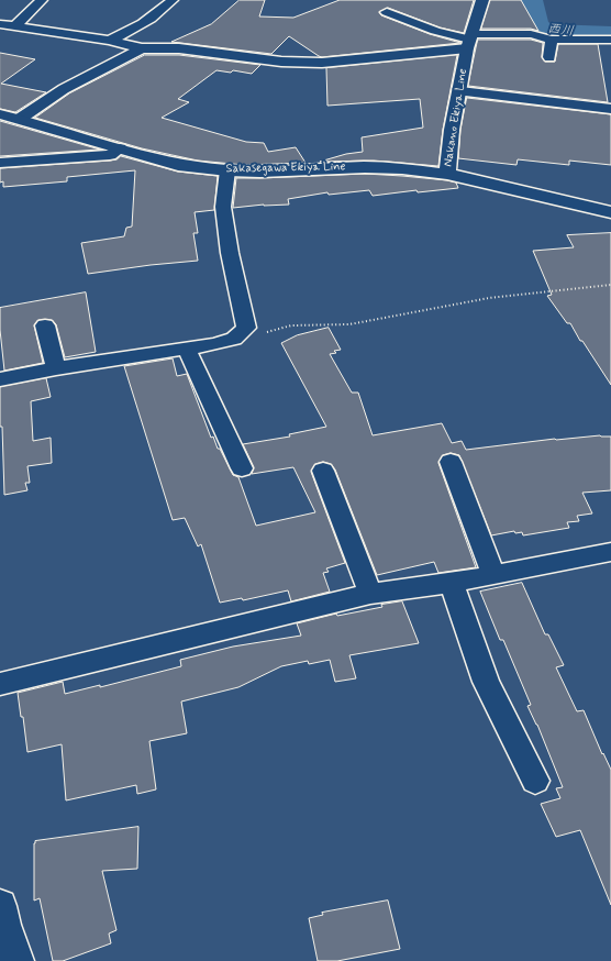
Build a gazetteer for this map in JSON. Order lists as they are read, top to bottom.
{
  "streets": {
    "main road": ["Nakano Ekiya Line", "Sakasegawa Ekiya Line"]
  },
  "crossings": [
    ["Nakano Ekiya Line", "Sakasegawa Ekiya Line"]
  ],
  "water": ["西川"]
}
